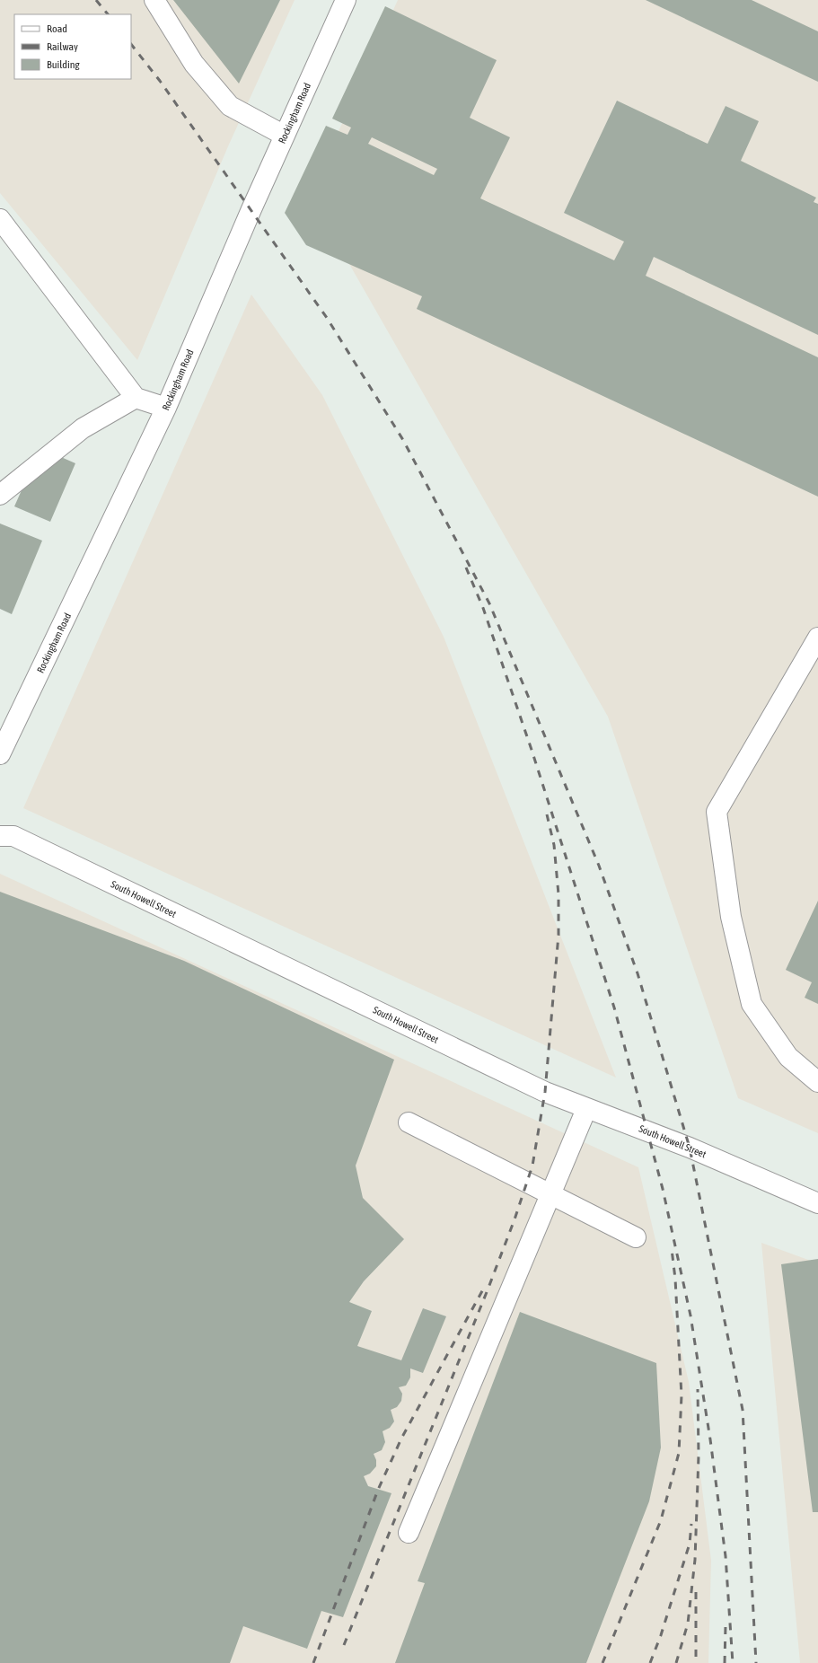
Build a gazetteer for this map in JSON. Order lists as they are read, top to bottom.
{
  "streets": {
    "street": ["Rockingham Road", "South Howell Street"]
  },
  "legend": ["Road", "Railway", "Building"]
}
